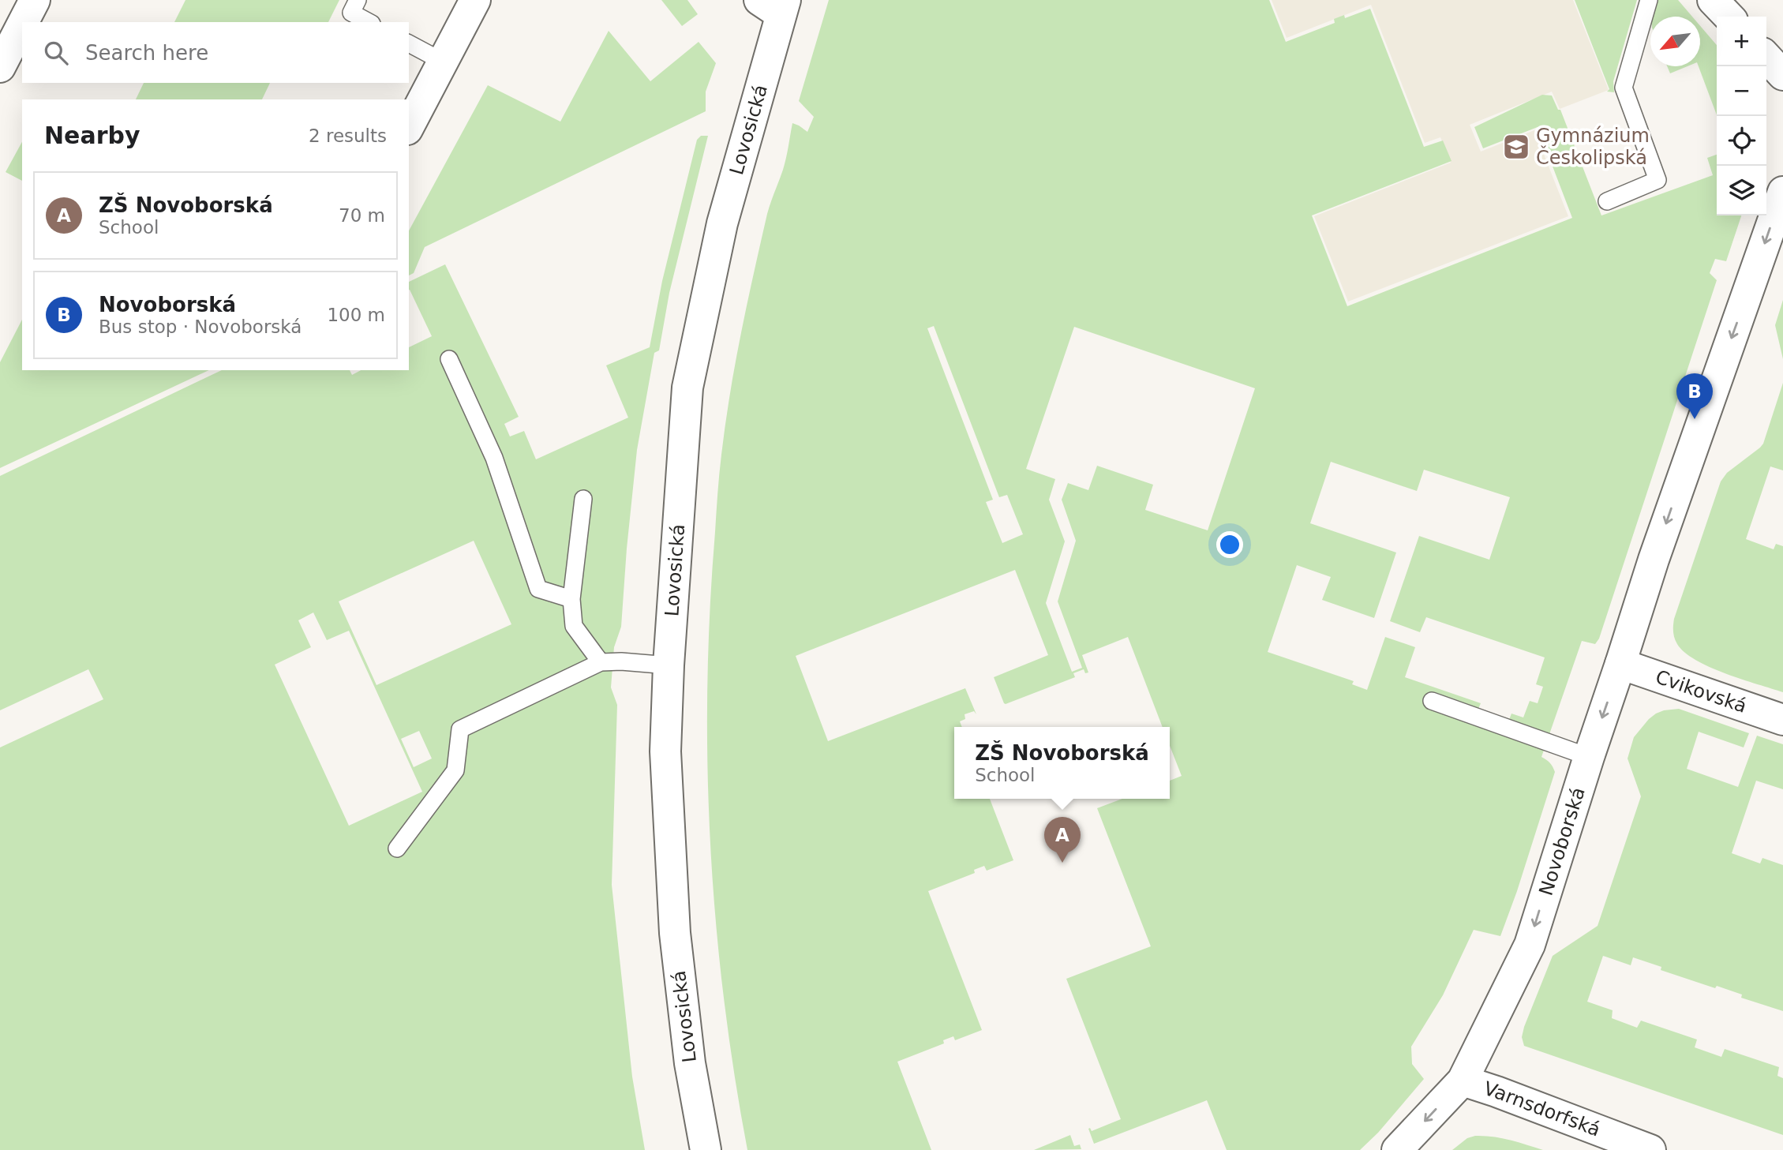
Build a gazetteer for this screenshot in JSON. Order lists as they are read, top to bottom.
{
  "streets": {
    "street": [
      "Lovosická",
      "Cvikovská",
      "Novoborská",
      "Varnsdorfská"
    ]
  },
  "crossings": [
    ["Cvikovská", "Novoborská"],
    ["Novoborská", "Varnsdorfská"]
  ],
  "one_way": ["Novoborská"],
  "places": {
    "school or university": ["Gymnázium Českolipská"]
  },
  "north": "bottom left",
  "page": {
    "map_buttons": ["+", "−"],
    "search": "Search here",
    "heading": ["Nearby", "2 results"],
    "list": [
      {
        "mark": "A",
        "name": "ZŠ Novoborská",
        "note": "School",
        "value": "70 m"
      },
      {
        "mark": "B",
        "name": "Novoborská",
        "note": "Bus stop · Novoborská",
        "value": "100 m"
      }
    ],
    "pins": ["B", "A"],
    "popup": ["ZŠ Novoborská", "School"]
  }
}
